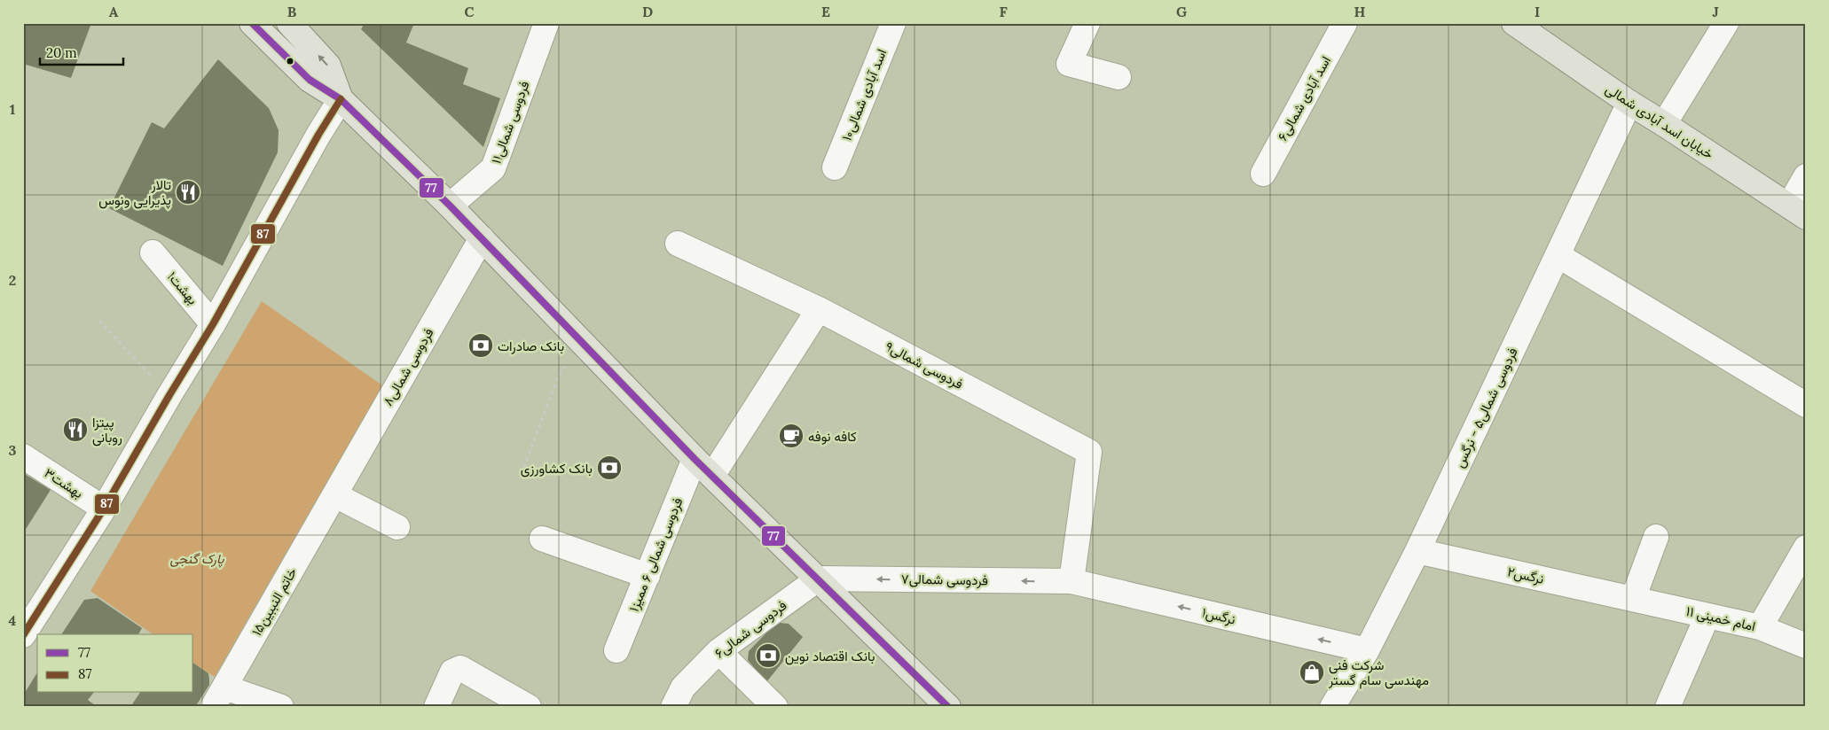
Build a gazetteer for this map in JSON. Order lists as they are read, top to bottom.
{
  "streets": {
    "main road": ["خیابان اسد آبادی شمالی"],
    "street": [
      "اسد آبادی شمالی۱۰",
      "اسد آبادی شمالی۶",
      "فردوسی شمالی۱۱",
      "بهشت۱",
      "فردوسی شمالی۹",
      "فردوسی شمالی۸",
      "فردوسی شمالی۵ - نرگس",
      "بهشت۳",
      "فردوسی شمالی ۶ ممیز۱",
      "نرگس۲",
      "فردوسی شمالی۷",
      "خاتم النببین۱۵",
      "نرگس۱",
      "امام خمینی ۱۱",
      "فردوسی شمالی۶"
    ]
  },
  "crossings": [
    ["خیابان اسد آبادی شمالی", "فردوسی شمالی۵ - نرگس"],
    ["فردوسی شمالی۹", "فردوسی شمالی۷"],
    ["فردوسی شمالی۹", "نرگس۱"],
    ["فردوسی شمالی۸", "خاتم النببین۱۵"],
    ["فردوسی شمالی۵ - نرگس", "نرگس۲"],
    ["فردوسی شمالی۵ - نرگس", "نرگس۱"],
    ["نرگس۲", "امام خمینی ۱۱"],
    ["فردوسی شمالی۷", "نرگس۱"],
    ["فردوسی شمالی۷", "فردوسی شمالی۶"]
  ],
  "one_way": ["فردوسی شمالی۷", "نرگس۱"],
  "parks": ["پارک گنجی"],
  "places": {
    "restaurant": ["تالار پذیرایی ونوس", "پیتزا روبانی"],
    "bank": ["بانک صادرات", "بانک کشاورزی", "بانک اقتصاد نوین"],
    "cafe": ["کافه نوفه"],
    "shop": ["شرکت فنی مهندسی سام گستر"]
  },
  "lines": ["transit line 77", "transit line 87"],
  "legend": ["77", "87"],
  "scale_bar": "20 m",
  "grid": {
    "columns": [
      "A",
      "B",
      "C",
      "D",
      "E",
      "F",
      "G",
      "H",
      "I",
      "J"
    ],
    "rows": [
      "1",
      "2",
      "3",
      "4"
    ]
  }
}
